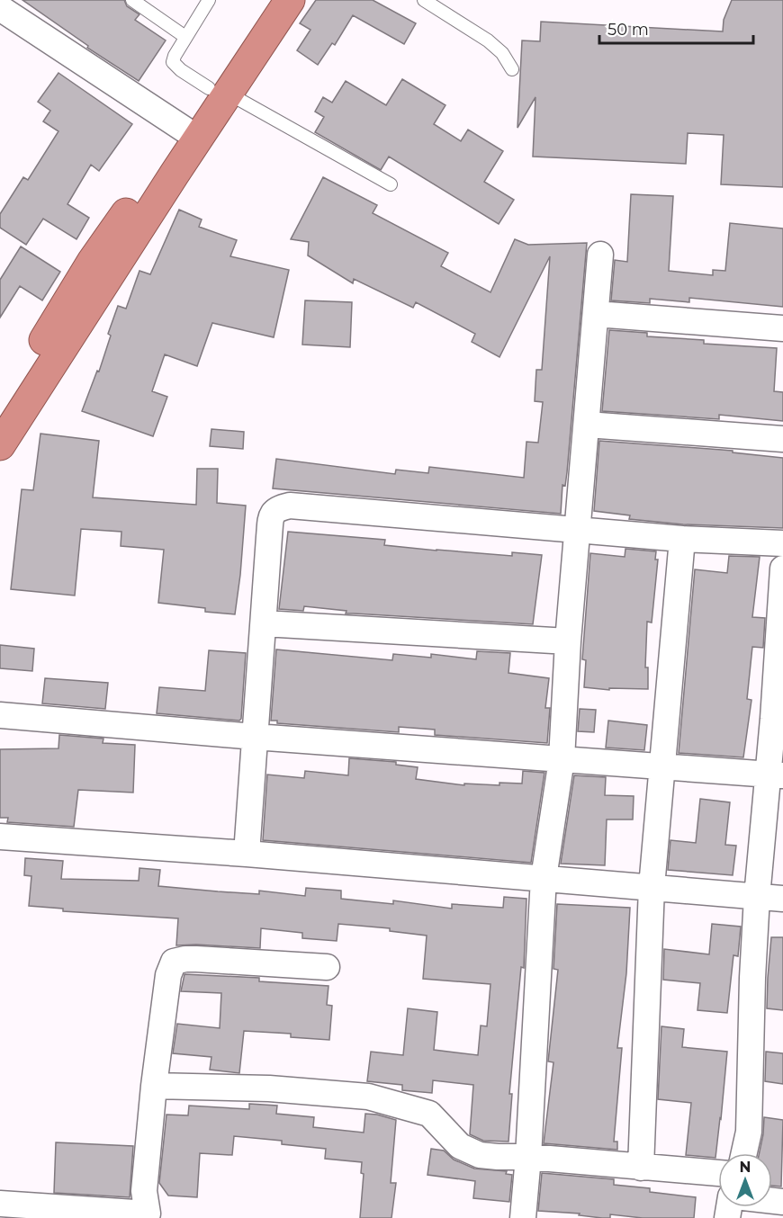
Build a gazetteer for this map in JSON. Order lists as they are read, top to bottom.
{
  "scale_bar": "50 m",
  "north": "top"
}
